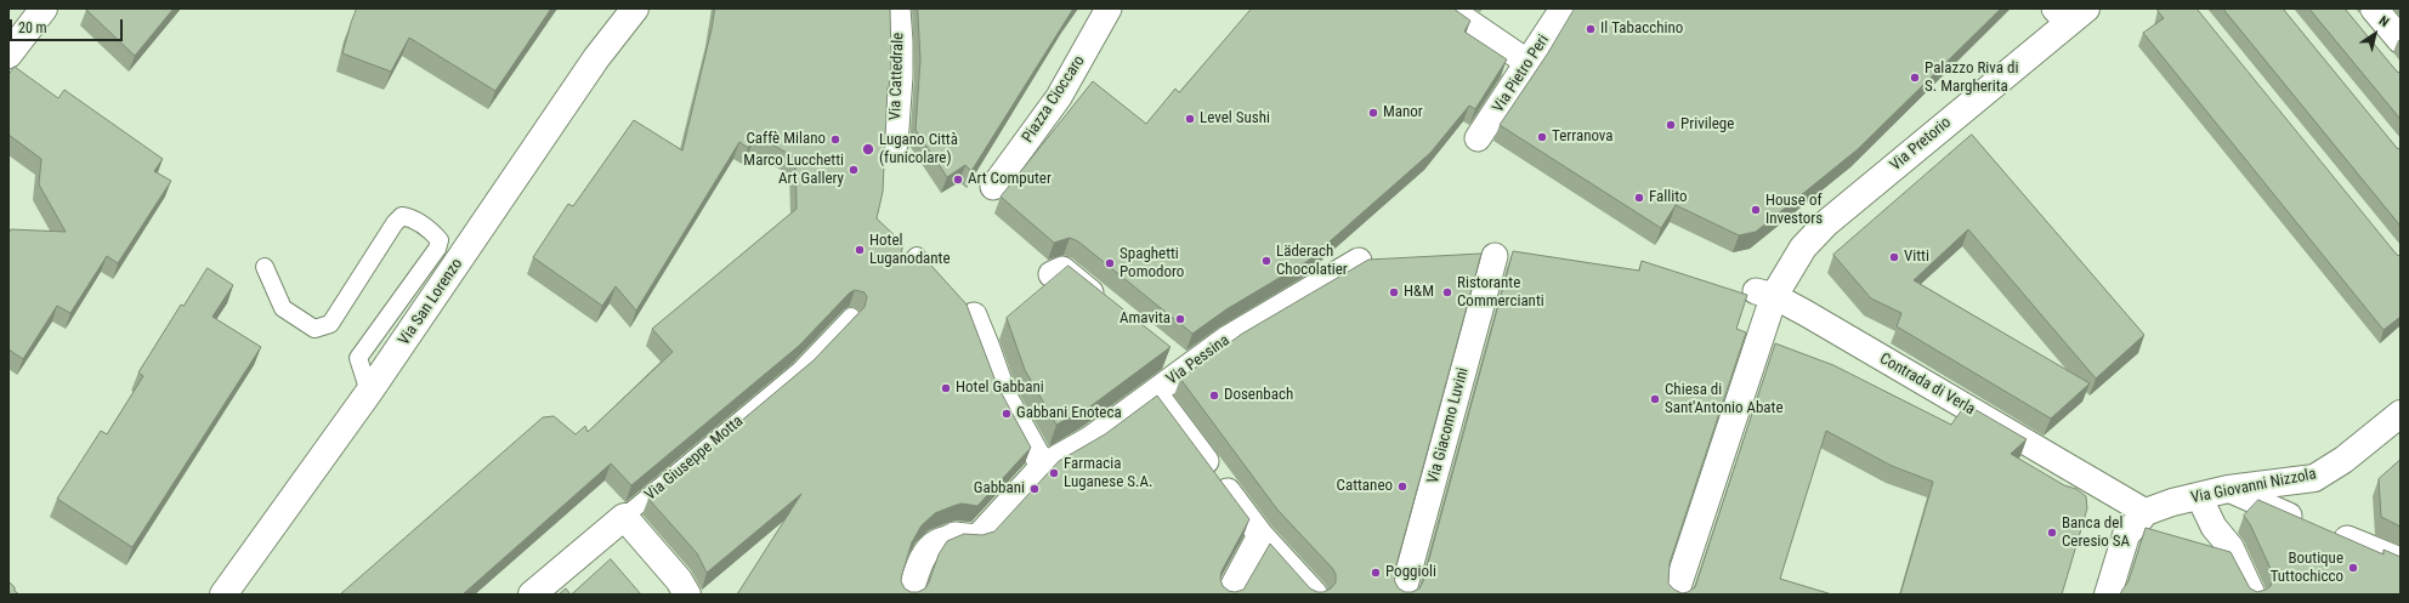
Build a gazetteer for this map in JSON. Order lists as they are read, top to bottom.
{
  "streets": {
    "street": [
      "Via Pietro Peri",
      "Via Cattedrale",
      "Piazza Cioccaro",
      "Via Pretorio",
      "Via San Lorenzo",
      "Via Pessina",
      "Contrada di Verla",
      "Via Giacomo Luvini",
      "Via Giuseppe Motta",
      "Via Giovanni Nizzola"
    ]
  },
  "crossings": [
    ["Via Pretorio", "Contrada di Verla"],
    ["Contrada di Verla", "Via Giovanni Nizzola"]
  ],
  "places": [
    "Il Tabacchino",
    "Palazzo Riva di S. Margherita",
    "Manor",
    "Level Sushi",
    "Privilege",
    "Terranova",
    "Caffè Milano",
    "Lugano Città (funicolare)",
    "Marco Lucchetti Art Gallery",
    "Art Computer",
    "Fallito",
    "House of Investors",
    "Hotel Luganodante",
    "Vitti",
    "Läderach Chocolatier",
    "Spaghetti Pomodoro",
    "H&M",
    "Ristorante Commercianti",
    "Amavita",
    "Hotel Gabbani",
    "Dosenbach",
    "Chiesa di Sant'Antonio Abate",
    "Gabbani Enoteca",
    "Farmacia Luganese S.A.",
    "Cattaneo",
    "Gabbani",
    "Banca del Ceresio SA",
    "Boutique Tuttochicco",
    "Poggioli"
  ],
  "scale_bar": "20 m",
  "north": "top right"
}
